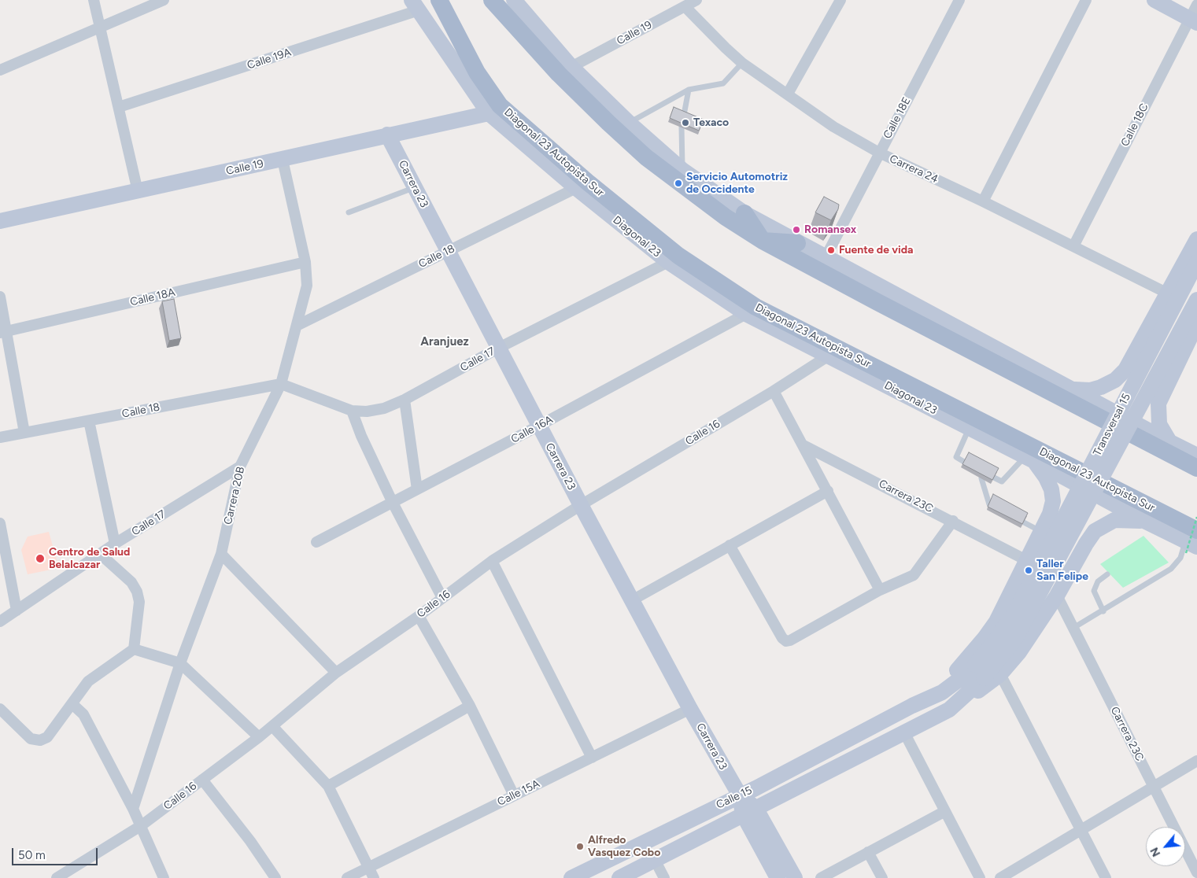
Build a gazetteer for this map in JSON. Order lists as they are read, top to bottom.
{
  "streets": {
    "main road": ["Diagonal 23 Autopista Sur"],
    "street": [
      "Calle 19",
      "Calle 19A",
      "Calle 18E",
      "Calle 18C",
      "Carrera 24",
      "Carrera 23",
      "Diagonal 23",
      "Calle 18",
      "Calle 18A",
      "Calle 17",
      "Transversal 15",
      "Calle 16A",
      "Calle 16",
      "Carrera 20B",
      "Carrera 23C",
      "Calle 15A",
      "Calle 15"
    ]
  },
  "crossings": [
    ["Calle 19", "Diagonal 23 Autopista Sur"],
    ["Calle 19", "Carrera 24"],
    ["Calle 19", "Carrera 23"],
    ["Calle 19", "Diagonal 23"],
    ["Calle 19", "Carrera 20B"],
    ["Calle 18E", "Carrera 24"],
    ["Calle 18C", "Carrera 24"],
    ["Diagonal 23 Autopista Sur", "Diagonal 23"],
    ["Carrera 23", "Calle 18"],
    ["Carrera 23", "Calle 17"],
    ["Carrera 23", "Calle 16A"],
    ["Carrera 23", "Calle 16"],
    ["Carrera 23", "Calle 15A"],
    ["Carrera 23", "Calle 15"],
    ["Diagonal 23", "Calle 18"],
    ["Diagonal 23", "Calle 17"],
    ["Diagonal 23", "Calle 16A"],
    ["Diagonal 23", "Calle 16"],
    ["Calle 18", "Calle 17"],
    ["Calle 18", "Carrera 20B"],
    ["Calle 18A", "Carrera 20B"],
    ["Calle 17", "Carrera 20B"],
    ["Transversal 15", "Calle 15"]
  ],
  "districts": ["Aranjuez"],
  "places": [
    "Texaco",
    "Servicio Automotriz de Occidente",
    "Romansex",
    "Fuente de vida",
    "Centro de Salud Belalcazar",
    "Taller San Felipe",
    "Alfredo Vasquez Cobo"
  ],
  "scale_bar": "50 m",
  "north": "bottom left"
}
